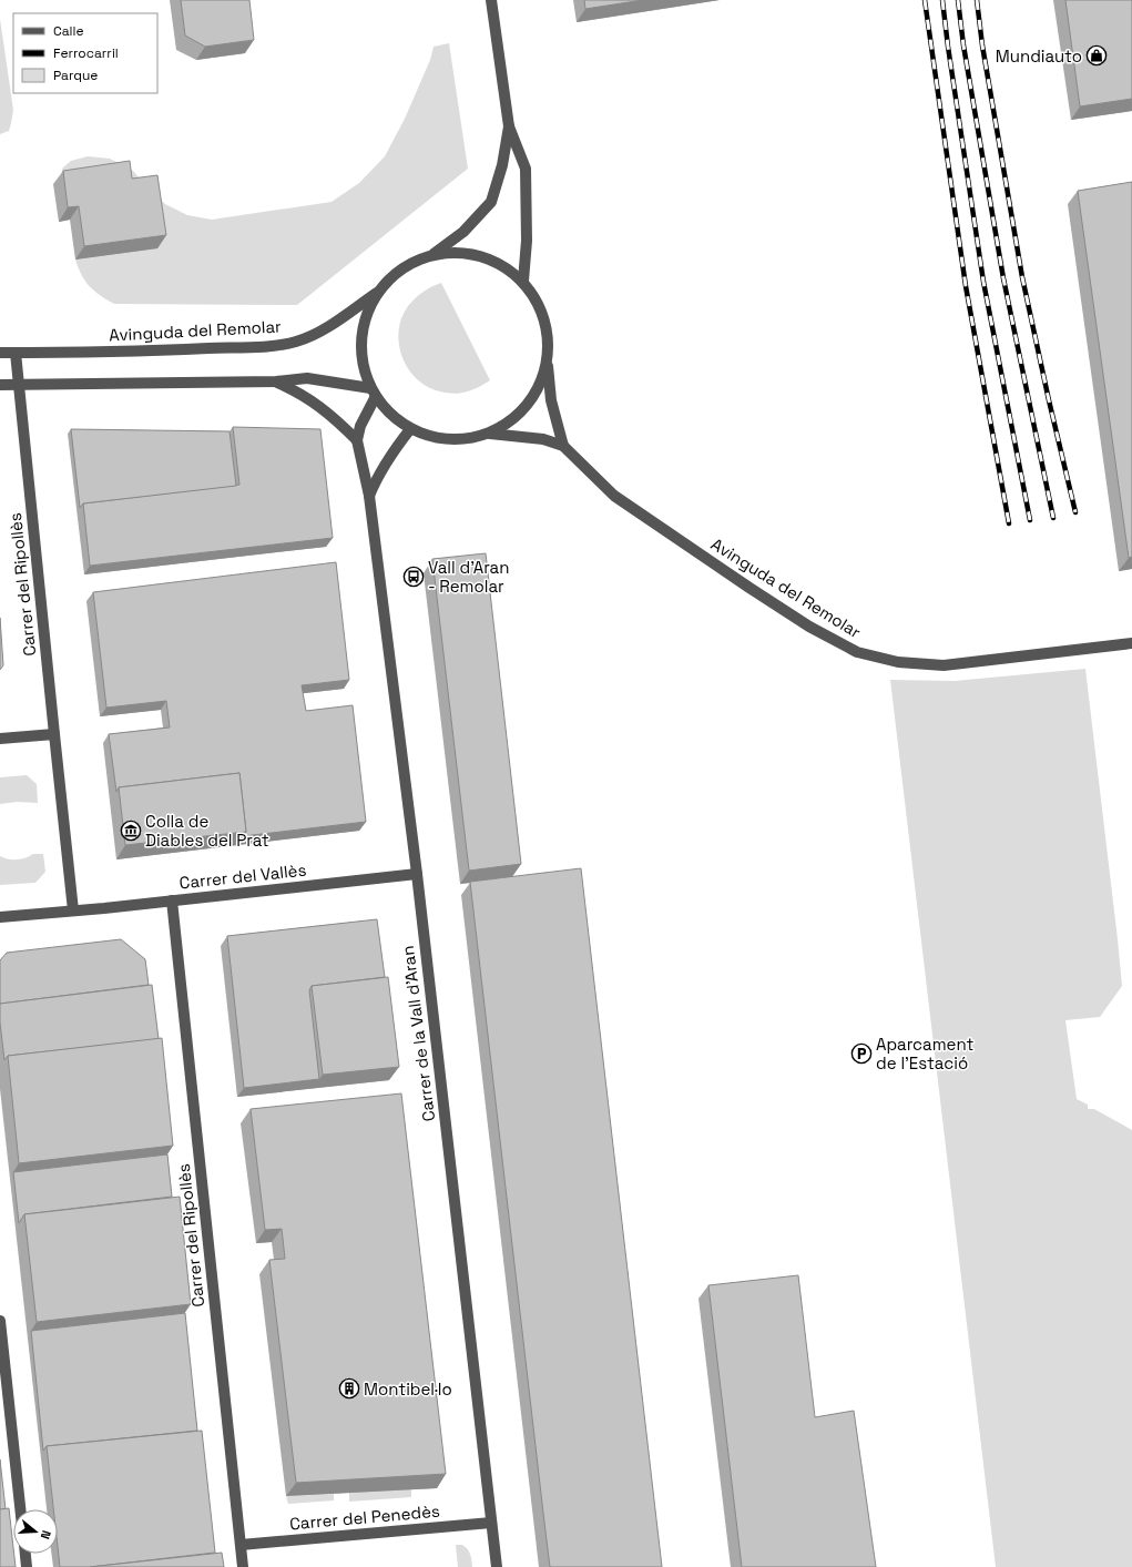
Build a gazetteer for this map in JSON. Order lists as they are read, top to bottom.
{
  "streets": {
    "street": [
      "Avinguda del Remolar",
      "Carrer del Ripollès",
      "Carrer del Vallès",
      "Carrer de la Vall d'Aran",
      "Carrer del Penedès"
    ]
  },
  "crossings": [
    ["Avinguda del Remolar", "Carrer del Ripollès"],
    ["Carrer del Ripollès", "Carrer del Vallès"],
    ["Carrer del Ripollès", "Carrer del Penedès"],
    ["Carrer del Vallès", "Carrer de la Vall d'Aran"],
    ["Carrer de la Vall d'Aran", "Carrer del Penedès"]
  ],
  "places": {
    "shop": ["Mundiauto"],
    "bus stop": ["Vall d'Aran - Remolar"],
    "museum": ["Colla de Diables del Prat"],
    "parking": ["Aparcament de l'Estació"],
    "building": ["Montibel·lo"]
  },
  "legend": ["Calle", "Ferrocarril", "Parque"],
  "north": "right"
}
